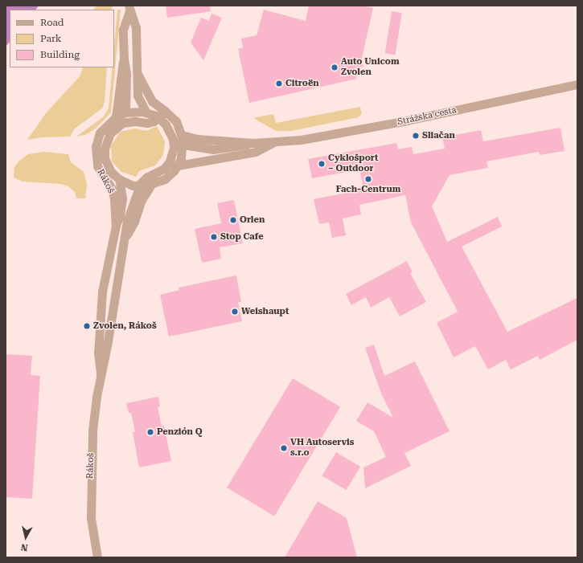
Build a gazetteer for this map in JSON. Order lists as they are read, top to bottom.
{
  "streets": {
    "street": ["Strážska cesta", "Rákoš"]
  },
  "places": [
    "Auto Unicom Zvolen",
    "Citroën",
    "Sliačan",
    "Cyklošport – Outdoor",
    "Fach-Centrum",
    "Orlen",
    "Stop Cafe",
    "Weishaupt",
    "Zvolen, Rákoš",
    "Penzión Q",
    "VH Autoservis s.r.o"
  ],
  "legend": ["Road", "Park", "Building"],
  "north": "bottom"
}
